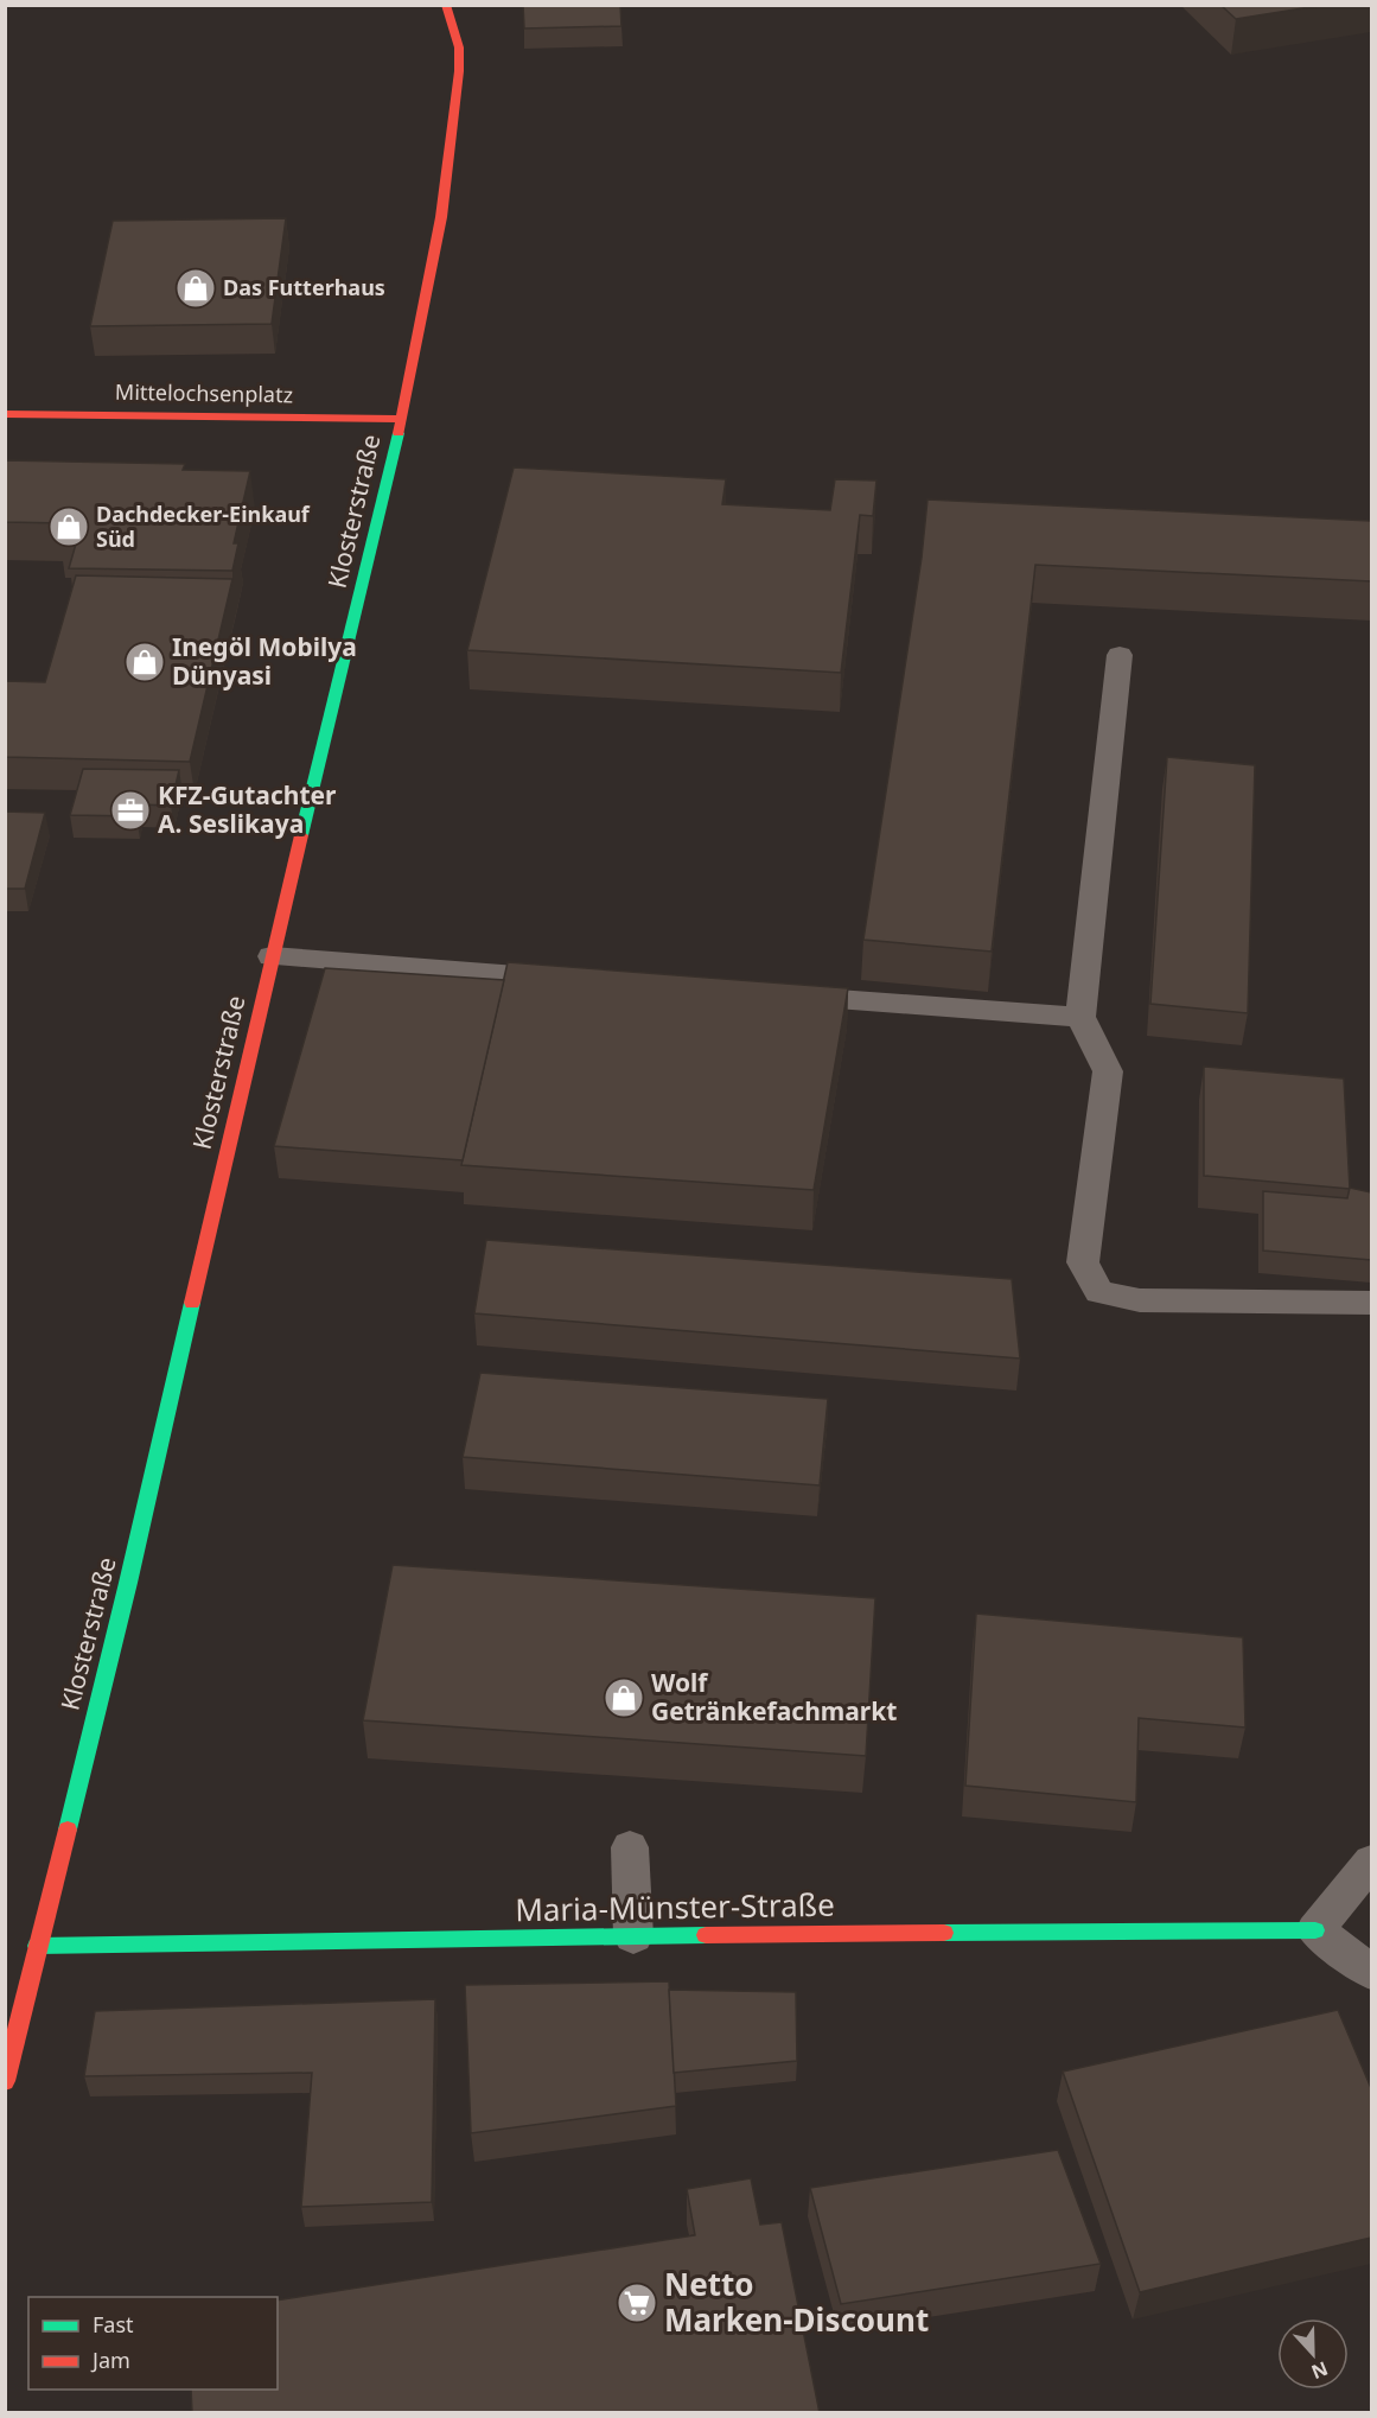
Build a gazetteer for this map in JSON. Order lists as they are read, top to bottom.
{
  "streets": {
    "street": ["Mittelochsenplatz", "Klosterstraße", "Maria-Münster-Straße"]
  },
  "crossings": [
    ["Mittelochsenplatz", "Klosterstraße"],
    ["Klosterstraße", "Maria-Münster-Straße"]
  ],
  "places": {
    "shop": [
      "Das Futterhaus",
      "Dachdecker-Einkauf Süd",
      "Inegöl Mobilya Dünyasi",
      "Wolf Getränkefachmarkt"
    ],
    "office": ["KFZ-Gutachter A. Seslikaya"],
    "supermarket": ["Netto Marken-Discount"]
  },
  "legend": ["Fast", "Jam"],
  "north": "bottom"
}
